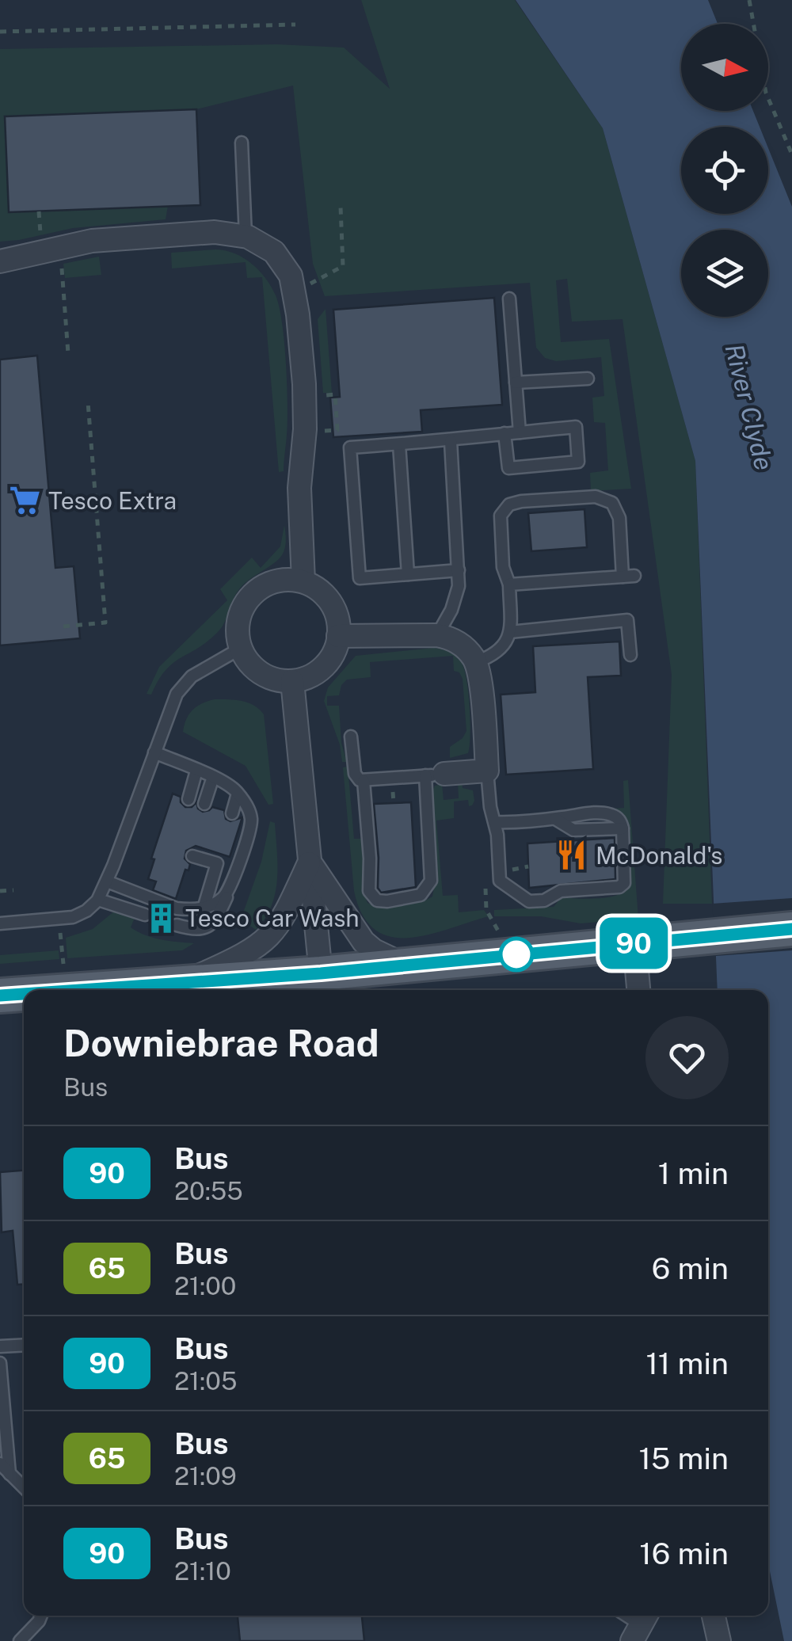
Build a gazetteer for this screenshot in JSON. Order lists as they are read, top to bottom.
{
  "water": ["River Clyde"],
  "places": {
    "supermarket": ["Tesco Extra"],
    "restaurant": ["McDonald's"],
    "building": ["Tesco Car Wash"]
  },
  "lines": ["bus line 90"],
  "north": "right",
  "page": {
    "on_map": "90",
    "heading": ["Downiebrae Road", "Bus"],
    "list": [
      {
        "mark": "90",
        "name": "Bus",
        "note": "20:55",
        "value": "1 min"
      },
      {
        "mark": "65",
        "name": "Bus",
        "note": "21:00",
        "value": "6 min"
      },
      {
        "mark": "90",
        "name": "Bus",
        "note": "21:05",
        "value": "11 min"
      },
      {
        "mark": "65",
        "name": "Bus",
        "note": "21:09",
        "value": "15 min"
      },
      {
        "mark": "90",
        "name": "Bus",
        "note": "21:10",
        "value": "16 min"
      }
    ]
  }
}
